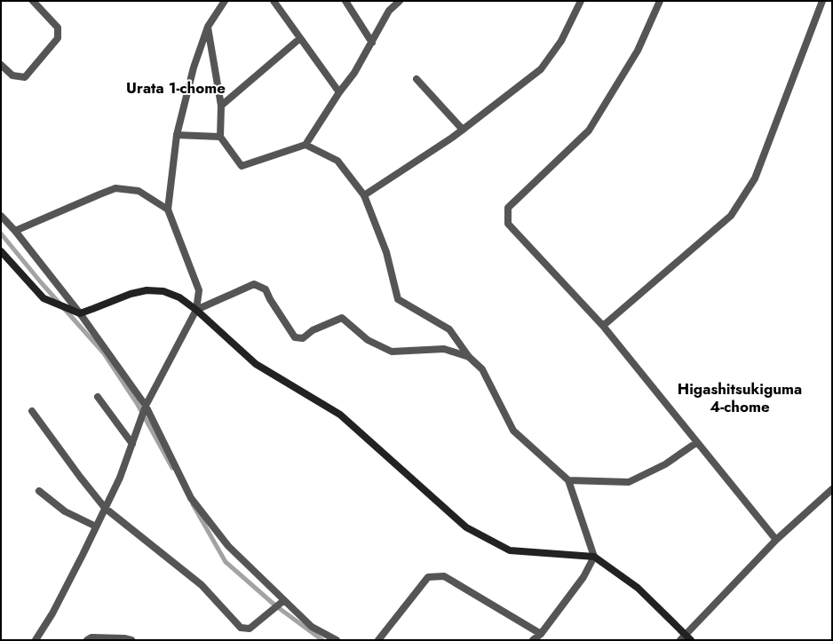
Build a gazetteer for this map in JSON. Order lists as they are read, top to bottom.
{
  "districts": ["Urata 1-chome", "Higashitsukiguma 4-chome"]
}
